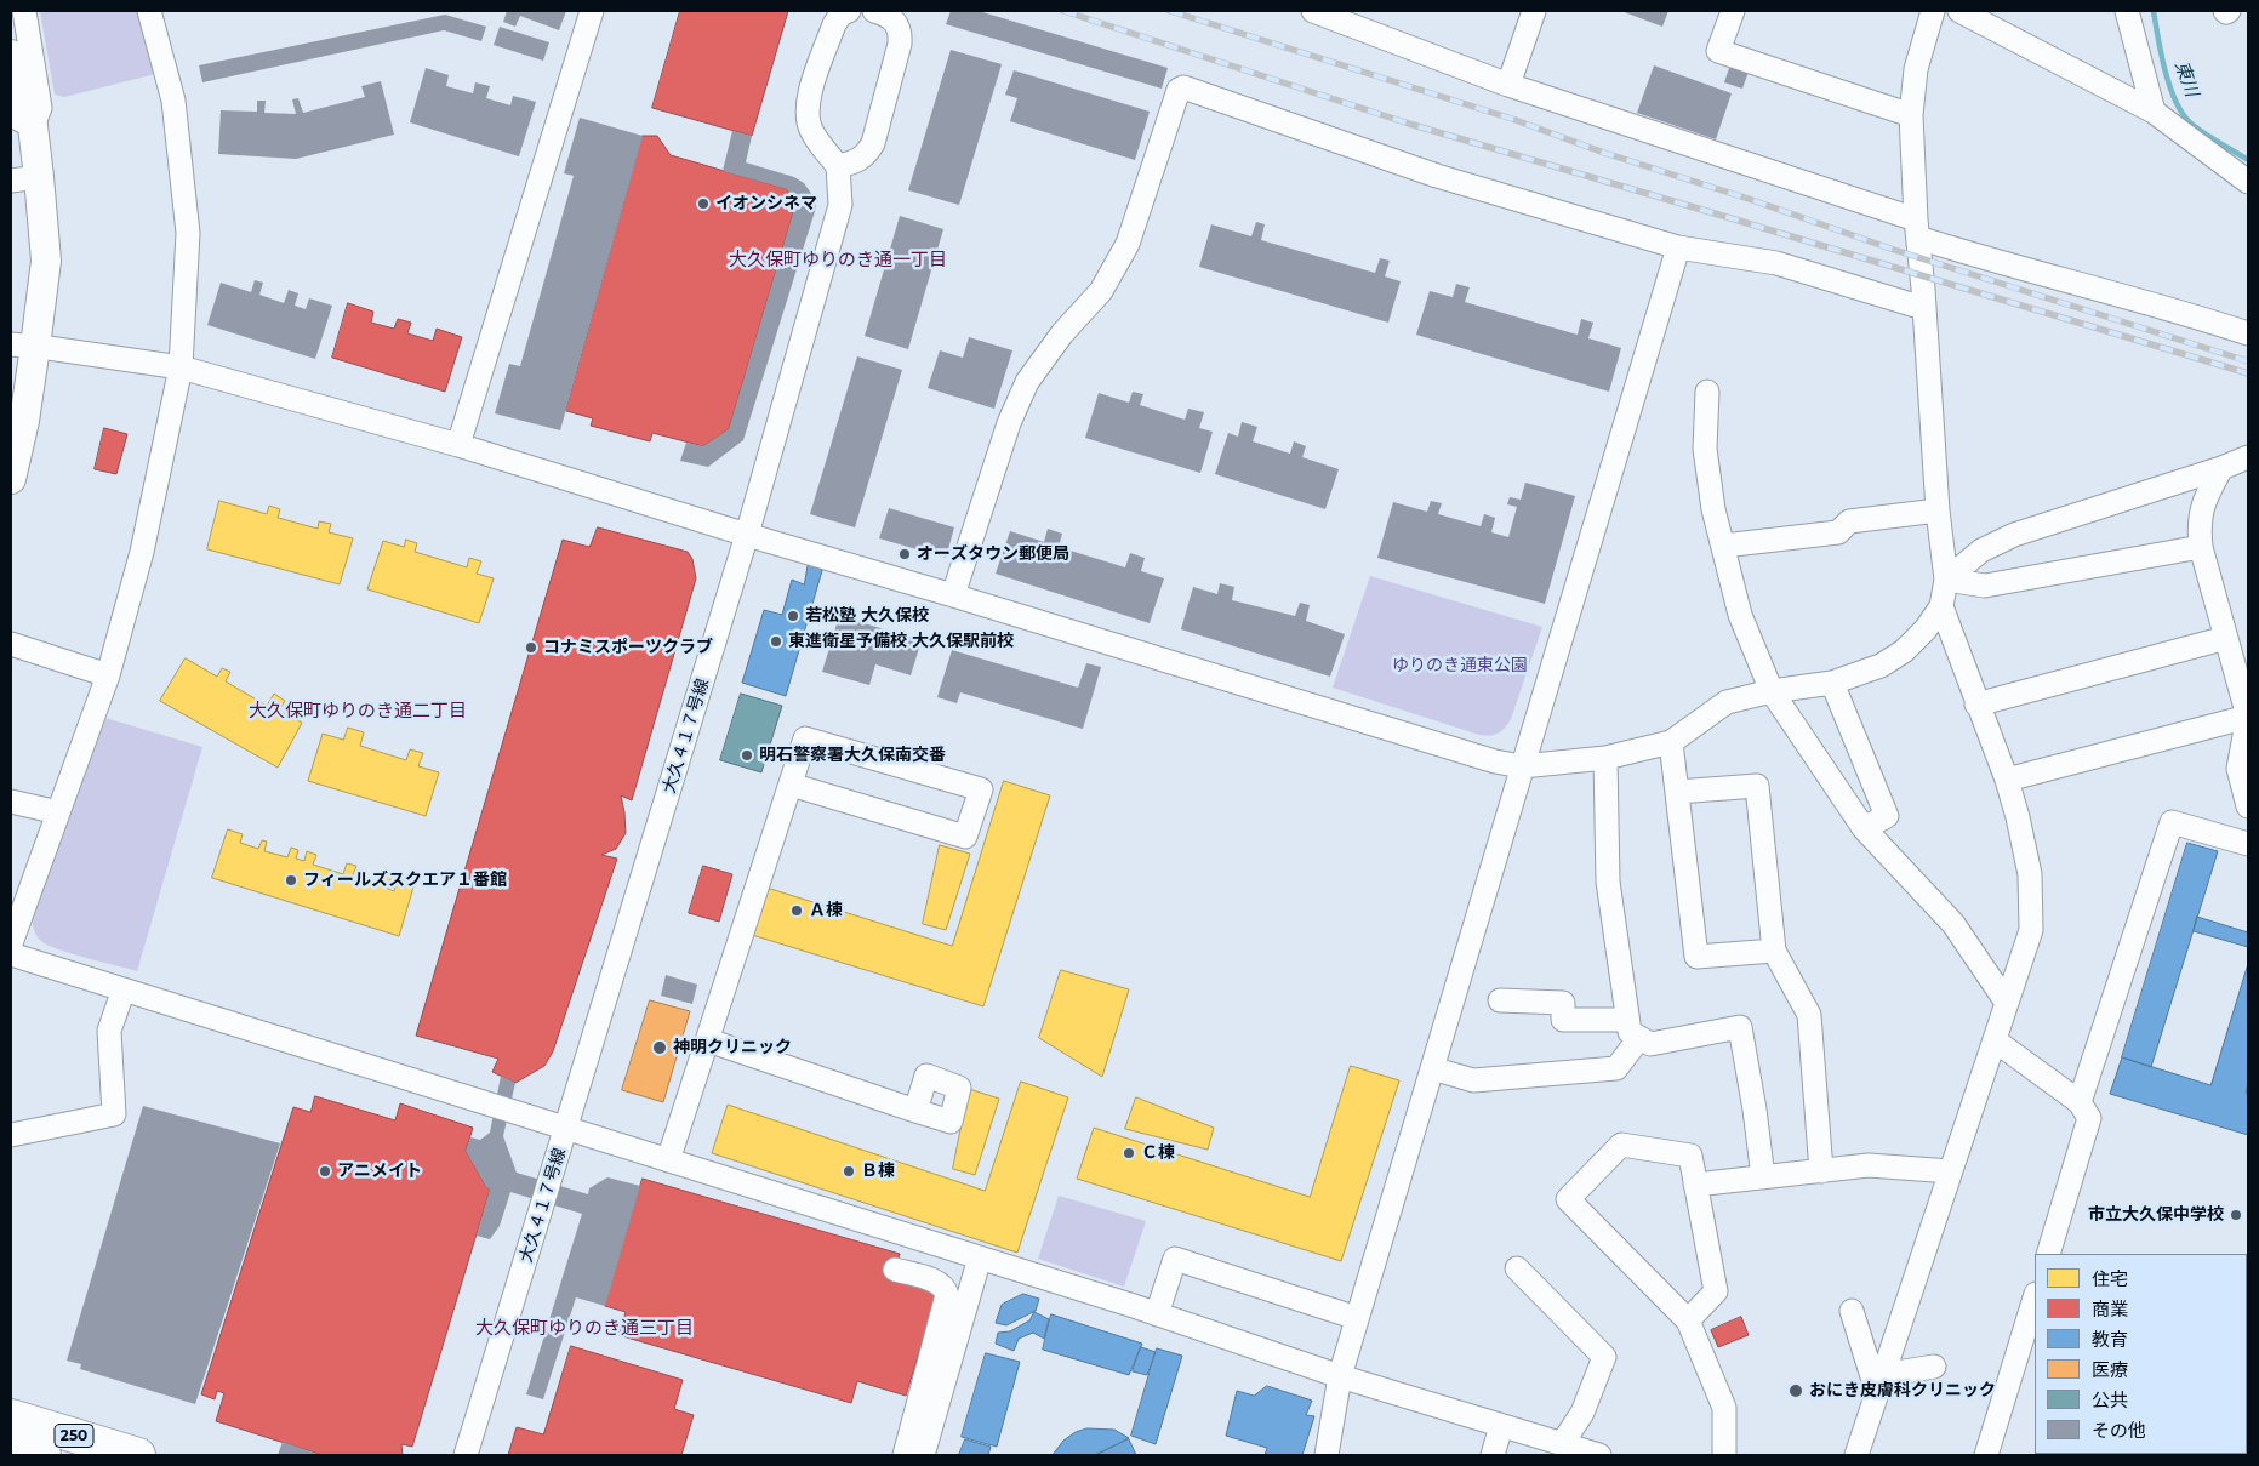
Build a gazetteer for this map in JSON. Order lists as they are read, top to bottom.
{
  "streets": {
    "highway": ["250"],
    "street": ["大久４１７号線"]
  },
  "districts": ["大久保町ゆりのき通一丁目", "大久保町ゆりのき通二丁目", "大久保町ゆりのき通三丁目"],
  "water": ["東川"],
  "parks": ["ゆりのき通東公園"],
  "places": [
    "イオンシネマ",
    "オーズタウン郵便局",
    "若松塾 大久保校",
    "東進衛星予備校 大久保駅前校",
    "コナミスポーツクラブ",
    "明石警察署大久保南交番",
    "フィールズスクエア１番館",
    "Ａ棟",
    "神明クリニック",
    "Ｃ棟",
    "アニメイト",
    "Ｂ棟",
    "市立大久保中学校",
    "おにき皮膚科クリニック"
  ],
  "legend": [
    "住宅",
    "商業",
    "教育",
    "医療",
    "公共",
    "その他"
  ]
}
